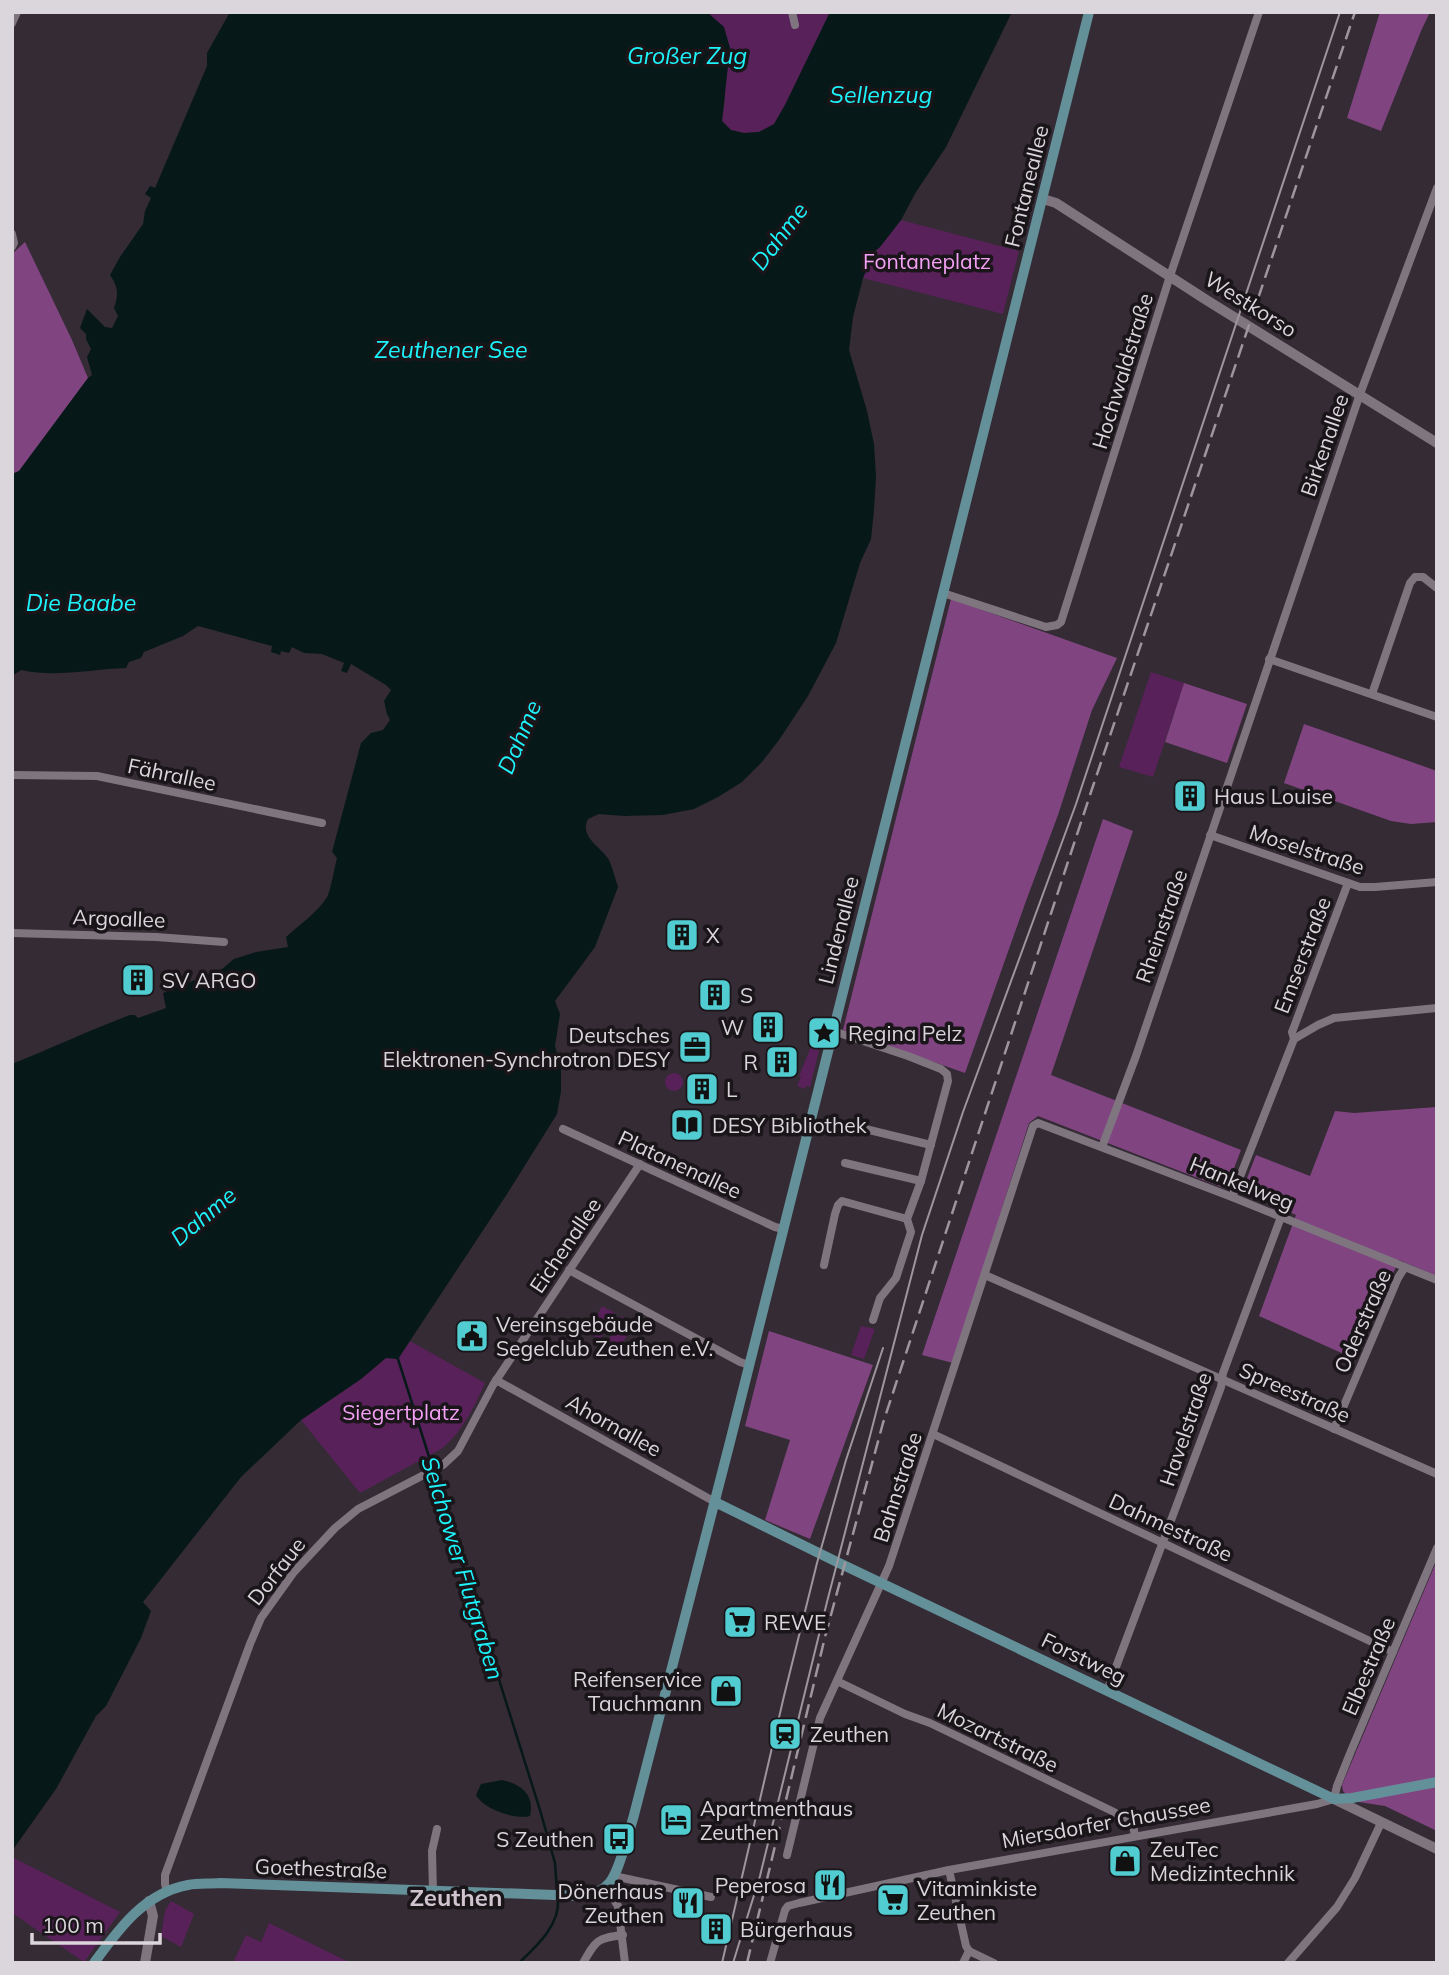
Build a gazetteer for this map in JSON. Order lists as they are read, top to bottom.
{
  "streets": {
    "main road": [
      "Fontaneallee",
      "Lindenallee",
      "Forstweg",
      "Miersdorfer Chaussee",
      "Goethestraße"
    ],
    "street": [
      "Westkorso",
      "Hochwaldstraße",
      "Birkenallee",
      "Fährallee",
      "Moselstraße",
      "Argoallee",
      "Rheinstraße",
      "Emserstraße",
      "Platanenallee",
      "Hankelweg",
      "Eichenallee",
      "Oderstraße",
      "Spreestraße",
      "Ahornallee",
      "Havelstraße",
      "Bahnstraße",
      "Dahmestraße",
      "Dorfaue",
      "Elbestraße",
      "Mozartstraße"
    ]
  },
  "crossings": [
    ["Fontaneallee", "Westkorso"],
    ["Fontaneallee", "Lindenallee"],
    ["Westkorso", "Hochwaldstraße"],
    ["Westkorso", "Birkenallee"],
    ["Hochwaldstraße", "Lindenallee"],
    ["Birkenallee", "Rheinstraße"],
    ["Moselstraße", "Rheinstraße"],
    ["Moselstraße", "Emserstraße"],
    ["Rheinstraße", "Hankelweg"],
    ["Lindenallee", "Platanenallee"],
    ["Lindenallee", "Ahornallee"],
    ["Lindenallee", "Forstweg"],
    ["Emserstraße", "Hankelweg"],
    ["Platanenallee", "Eichenallee"],
    ["Hankelweg", "Oderstraße"],
    ["Hankelweg", "Havelstraße"],
    ["Hankelweg", "Bahnstraße"],
    ["Eichenallee", "Ahornallee"],
    ["Eichenallee", "Dorfaue"],
    ["Oderstraße", "Spreestraße"],
    ["Spreestraße", "Havelstraße"],
    ["Spreestraße", "Bahnstraße"],
    ["Ahornallee", "Dorfaue"],
    ["Ahornallee", "Forstweg"],
    ["Havelstraße", "Dahmestraße"],
    ["Havelstraße", "Forstweg"],
    ["Bahnstraße", "Dahmestraße"],
    ["Bahnstraße", "Forstweg"],
    ["Bahnstraße", "Mozartstraße"],
    ["Dahmestraße", "Elbestraße"],
    ["Dorfaue", "Goethestraße"],
    ["Forstweg", "Elbestraße"],
    ["Forstweg", "Miersdorfer Chaussee"],
    ["Elbestraße", "Miersdorfer Chaussee"],
    ["Mozartstraße", "Miersdorfer Chaussee"]
  ],
  "districts": ["Zeuthen"],
  "water": [
    "Großer Zug",
    "Sellenzug",
    "Dahme",
    "Zeuthener See",
    "Die Baabe",
    "Selchower Flutgraben"
  ],
  "parks": ["Fontaneplatz", "Siegertplatz"],
  "places": {
    "building": [
      "Haus Louise",
      "X",
      "SV ARGO",
      "S",
      "W",
      "R",
      "L",
      "Bürgerhaus"
    ],
    "place": ["Regina Pelz"],
    "office": ["Deutsches Elektronen-Synchrotron DESY"],
    "library": ["DESY Bibliothek"],
    "public building": ["Vereinsgebäude Segelclub Zeuthen e.V."],
    "supermarket": ["REWE", "Vitaminkiste Zeuthen"],
    "shop": ["Reifenservice Tauchmann", "ZeuTec Medizintechnik"],
    "station": ["Zeuthen"],
    "hotel": ["Apartmenthaus Zeuthen"],
    "bus stop": ["S Zeuthen"],
    "restaurant": ["Peperosa", "Dönerhaus Zeuthen"]
  },
  "scale_bar": "100 m"
}
